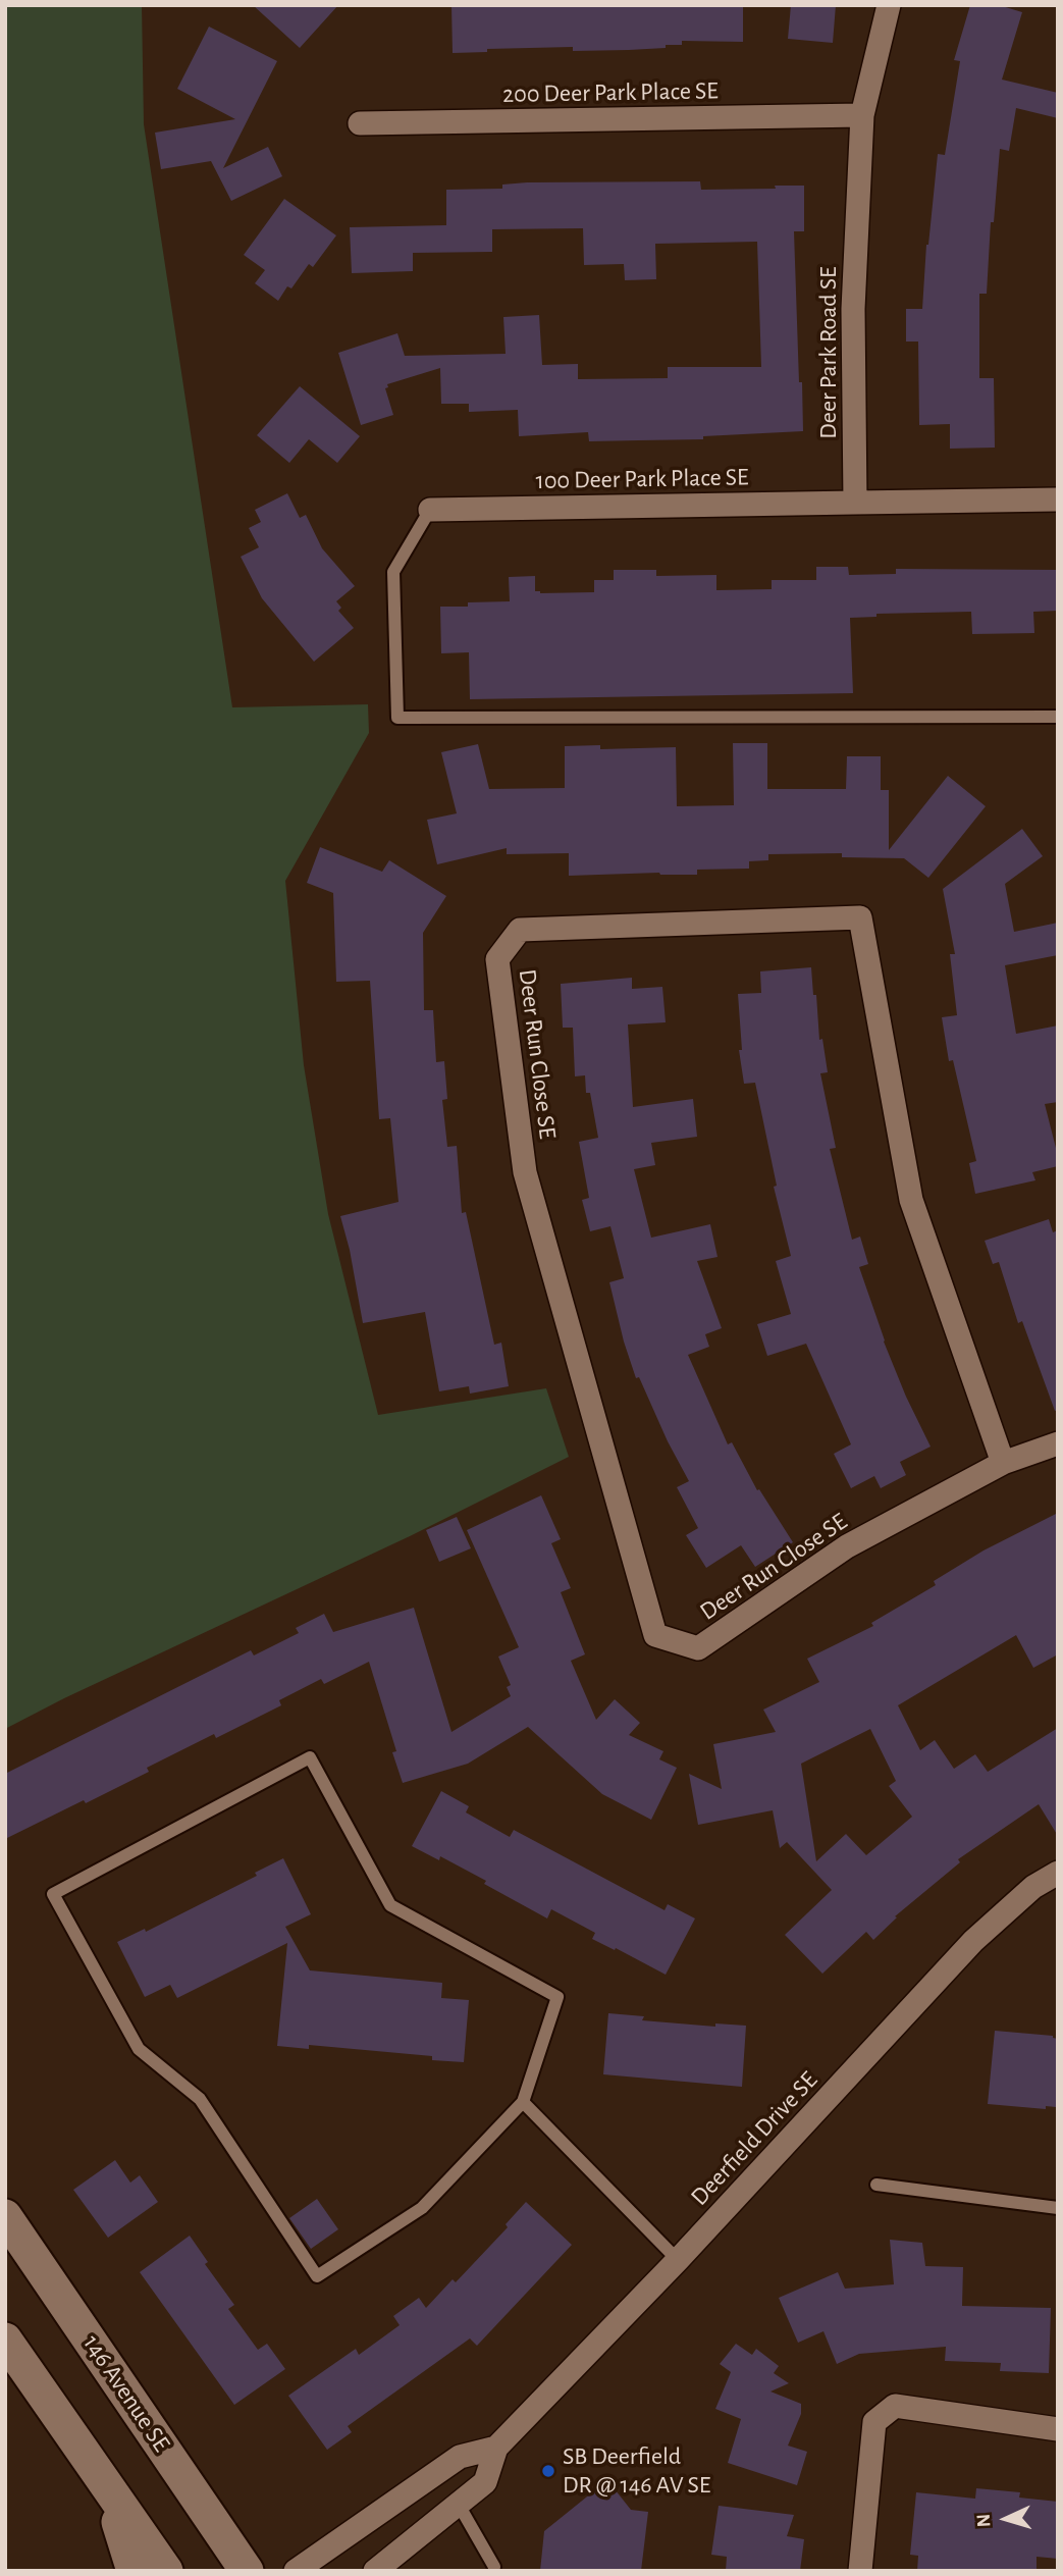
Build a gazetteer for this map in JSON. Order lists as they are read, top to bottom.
{
  "streets": {
    "street": [
      "200 Deer Park Place SE",
      "Deer Park Road SE",
      "100 Deer Park Place SE",
      "Deer Run Close SE",
      "Deerfield Drive SE",
      "146 Avenue SE"
    ]
  },
  "crossings": [
    ["200 Deer Park Place SE", "Deer Park Road SE"],
    ["Deer Park Road SE", "100 Deer Park Place SE"]
  ],
  "places": ["SB Deerfield DR @ 146 AV SE"],
  "north": "left"
}
